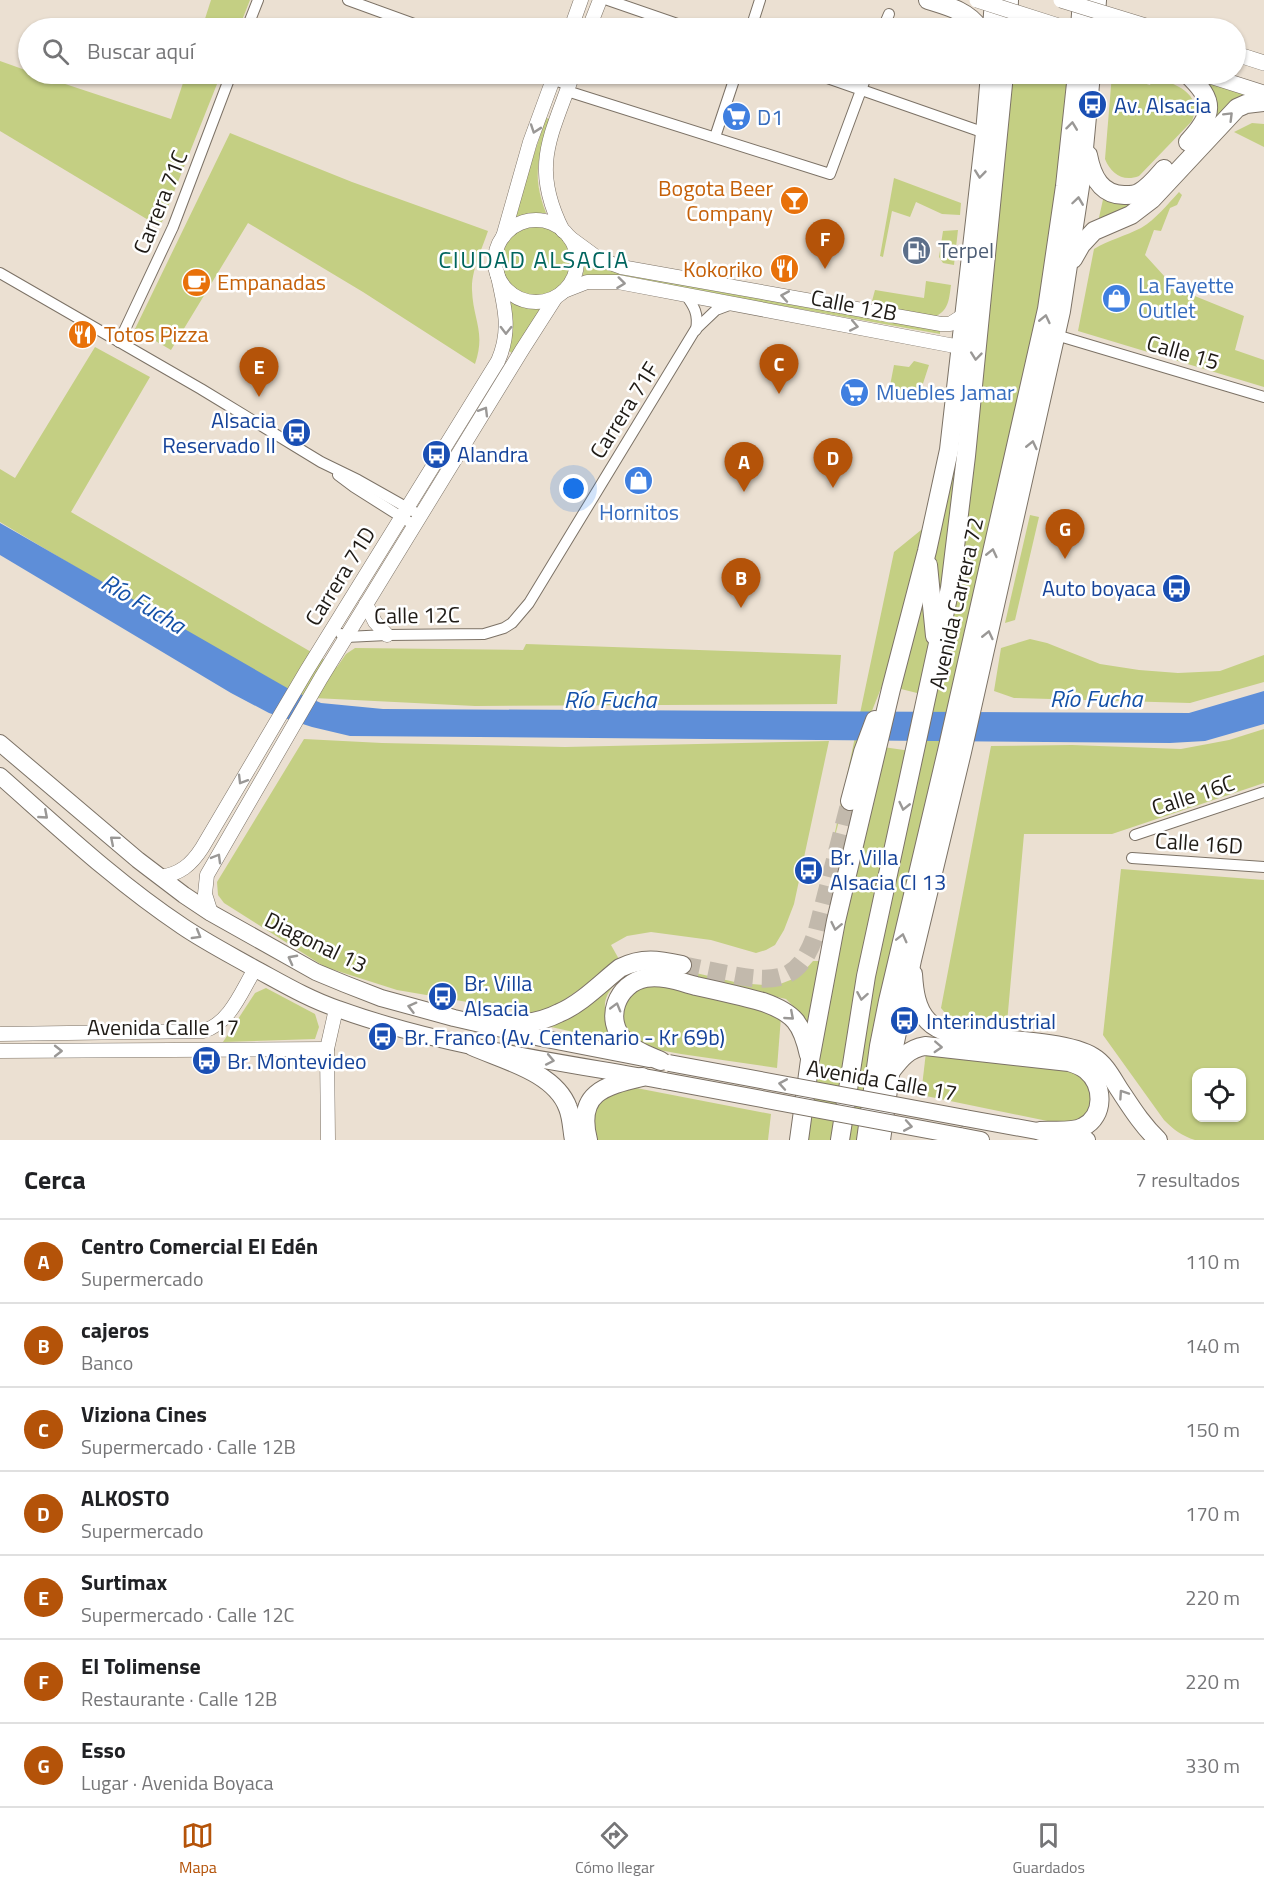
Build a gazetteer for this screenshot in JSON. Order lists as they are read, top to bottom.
{
  "streets": {
    "highway": ["Avenida Carrera 72"],
    "main road": ["Diagonal 13", "Avenida Calle 17"],
    "street": [
      "Carrera 71C",
      "Calle 12B",
      "Calle 15",
      "Carrera 71F",
      "Carrera 71D",
      "Calle 12C",
      "Calle 16C",
      "Calle 16D"
    ]
  },
  "crossings": [
    ["Calle 12B", "Carrera 71F"],
    ["Calle 12B", "Carrera 71D"],
    ["Calle 12B", "Avenida Carrera 72"],
    ["Calle 15", "Avenida Carrera 72"],
    ["Carrera 71F", "Calle 12C"],
    ["Carrera 71D", "Calle 12C"],
    ["Carrera 71D", "Diagonal 13"],
    ["Diagonal 13", "Avenida Calle 17"]
  ],
  "districts": ["CIUDAD ALSACIA"],
  "water": ["Río Fucha"],
  "places": {
    "bus stop": [
      "Av. Alsacia",
      "Alsacia Reservado II",
      "Alandra",
      "Auto boyaca",
      "Br. Villa Alsacia Cl 13",
      "Br. Villa Alsacia",
      "Interindustrial",
      "Br. Franco (Av. Centenario - Kr 69b)",
      "Br. Montevideo"
    ],
    "supermarket": ["D1", "Muebles Jamar"],
    "bar": ["Bogota Beer Company"],
    "fuel station": ["Terpel"],
    "restaurant": ["Kokoriko", "Totos Pizza"],
    "cafe": ["Empanadas"],
    "shop": ["La Fayette Outlet", "Hornitos"]
  },
  "page": {
    "search": "Buscar aquí",
    "pins": [
      "F",
      "C",
      "E",
      "D",
      "A",
      "G",
      "B"
    ],
    "heading": ["Cerca", "7 resultados"],
    "list": [
      {
        "mark": "A",
        "name": "Centro Comercial El Edén",
        "note": "Supermercado",
        "value": "110 m"
      },
      {
        "mark": "B",
        "name": "cajeros",
        "note": "Banco",
        "value": "140 m"
      },
      {
        "mark": "C",
        "name": "Viziona Cines",
        "note": "Supermercado · Calle 12B",
        "value": "150 m"
      },
      {
        "mark": "D",
        "name": "ALKOSTO",
        "note": "Supermercado",
        "value": "170 m"
      },
      {
        "mark": "E",
        "name": "Surtimax",
        "note": "Supermercado · Calle 12C",
        "value": "220 m"
      },
      {
        "mark": "F",
        "name": "El Tolimense",
        "note": "Restaurante · Calle 12B",
        "value": "220 m"
      },
      {
        "mark": "G",
        "name": "Esso",
        "note": "Lugar · Avenida Boyaca",
        "value": "330 m"
      }
    ],
    "nav": ["Mapa", "Cómo llegar", "Guardados"]
  }
}
